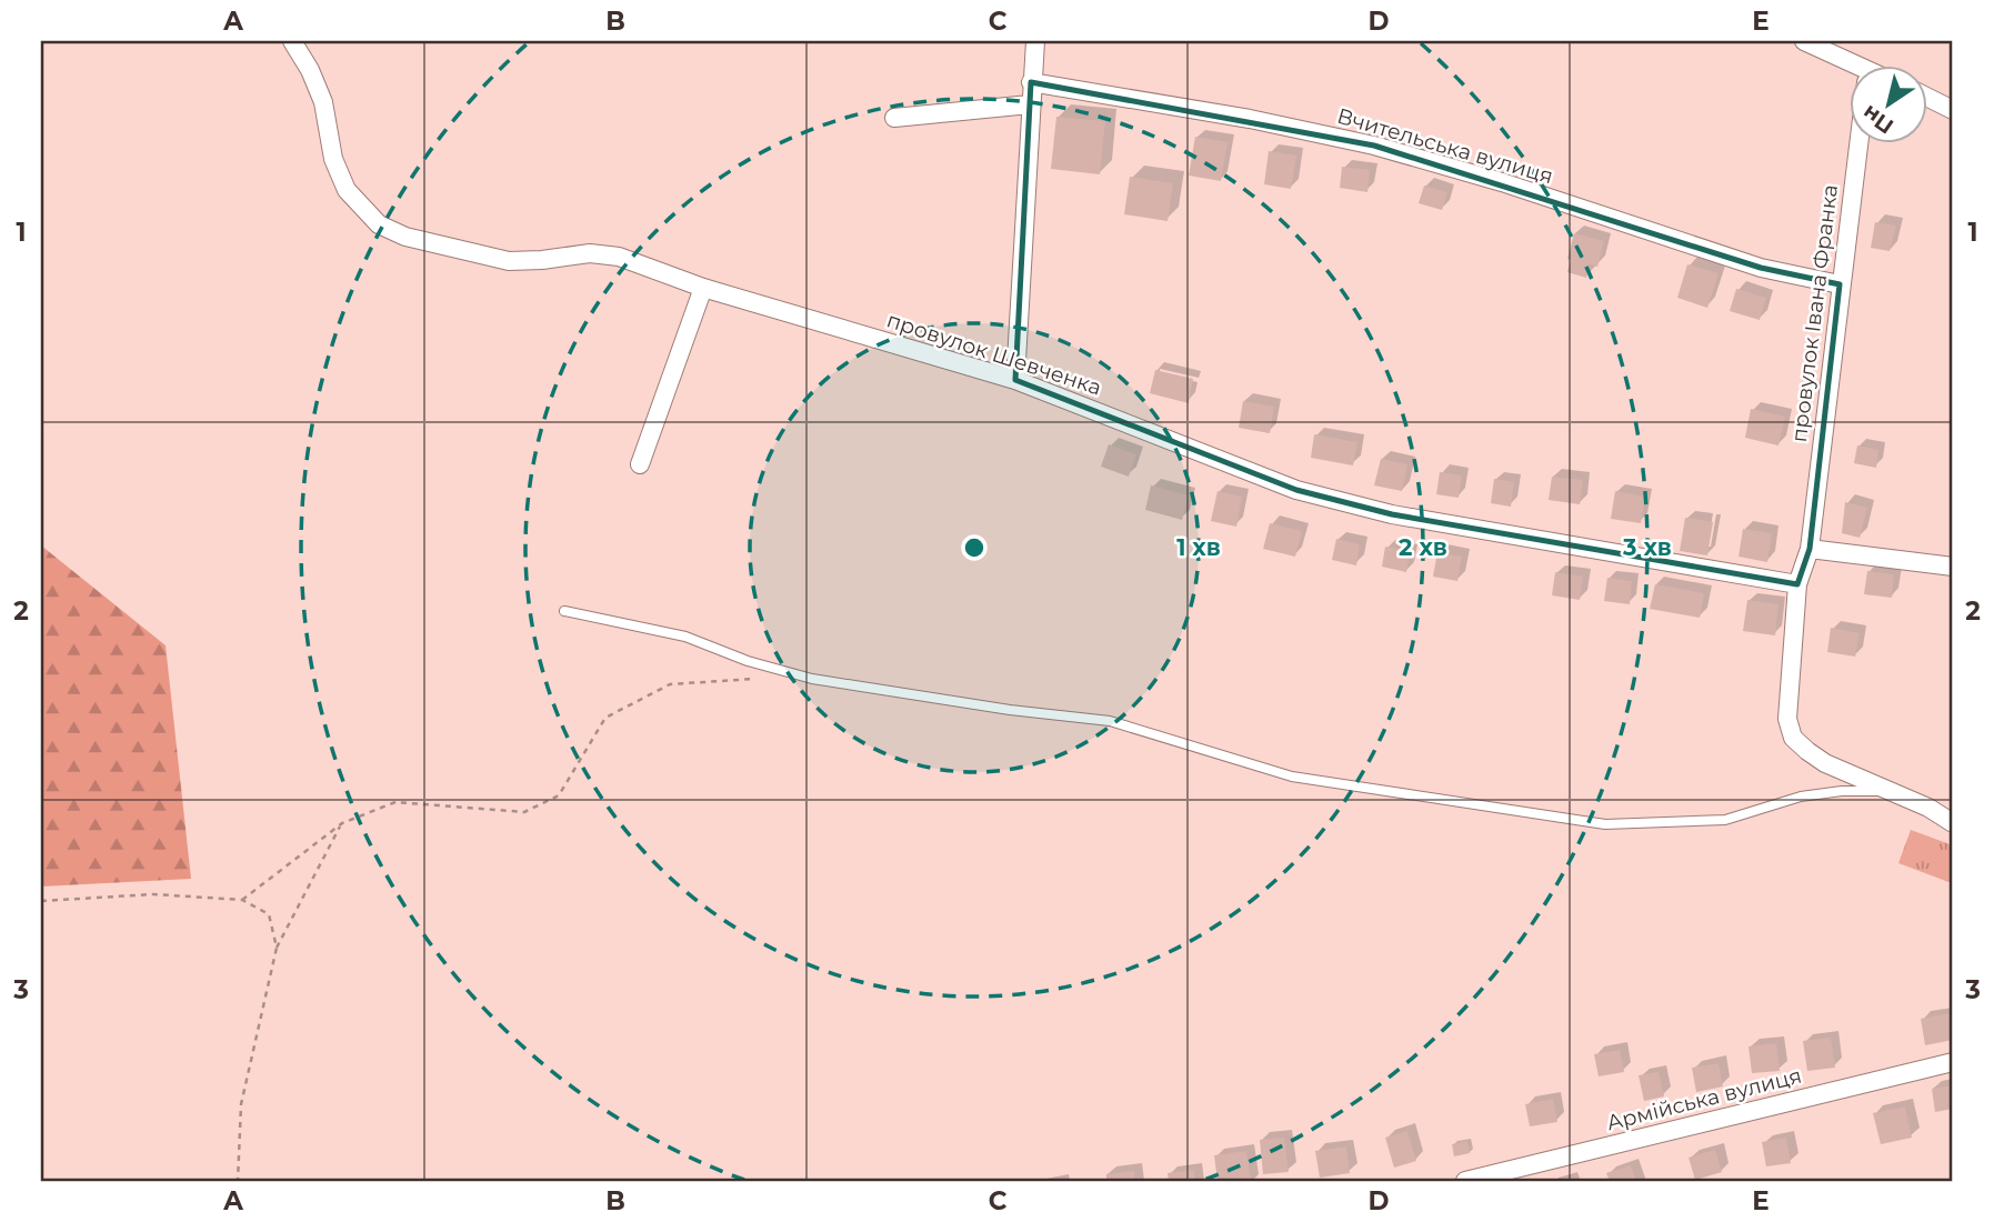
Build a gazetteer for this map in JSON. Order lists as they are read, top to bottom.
{
  "streets": {
    "street": [
      "Вчительська вулиця",
      "провулок Івана Франка",
      "провулок Шевченка",
      "Армійська вулиця"
    ]
  },
  "crossings": [
    ["Вчительська вулиця", "провулок Івана Франка"],
    ["провулок Івана Франка", "провулок Шевченка"]
  ],
  "north": "bottom left",
  "grid": {
    "columns": [
      "A",
      "B",
      "C",
      "D",
      "E"
    ],
    "rows": ["1", "2", "3"]
  },
  "rings": ["1 хв", "2 хв", "3 хв"]
}
